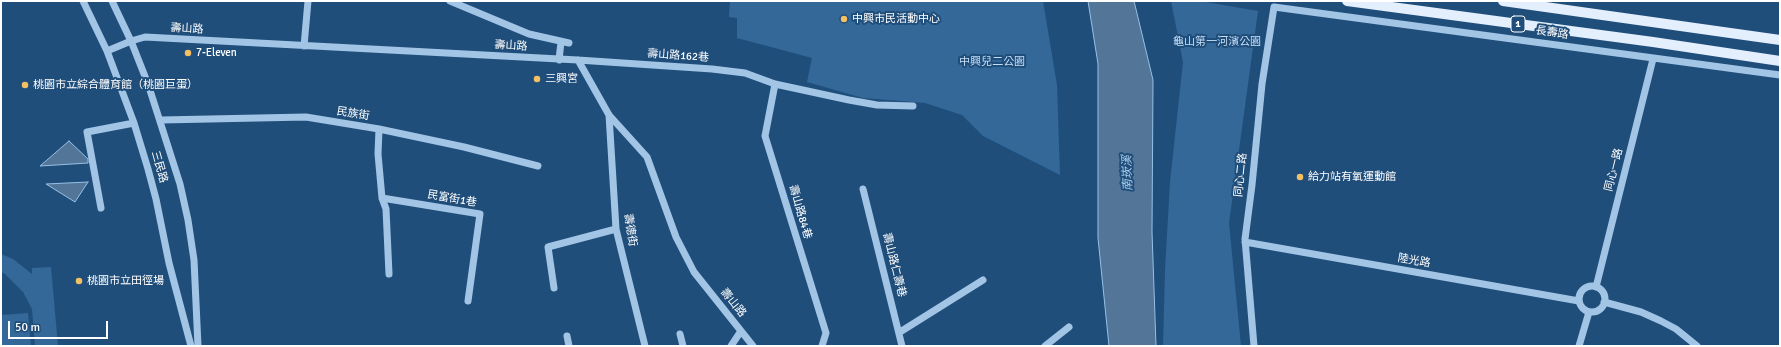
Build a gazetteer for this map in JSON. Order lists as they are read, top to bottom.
{
  "streets": {
    "main road": ["1", "長壽路"],
    "street": [
      "壽山路",
      "壽山路162巷",
      "民族街",
      "三民路",
      "同心一路",
      "同心二路",
      "民富街1巷",
      "壽山路84巷",
      "壽德街",
      "陸光路",
      "壽山路仁壽巷"
    ]
  },
  "crossings": [
    ["壽山路", "壽山路162巷"],
    ["壽山路", "三民路"],
    ["壽山路", "壽德街"],
    ["長壽路", "同心一路"],
    ["長壽路", "同心二路"],
    ["壽山路162巷", "壽山路84巷"],
    ["民族街", "三民路"],
    ["同心一路", "陸光路"],
    ["同心二路", "陸光路"]
  ],
  "water": ["南崁溪"],
  "parks": ["龜山第一河濱公園", "中興兒二公園"],
  "places": [
    "中興市民活動中心",
    "7-Eleven",
    "三興宮",
    "桃園市立綜合體育館（桃園巨蛋）",
    "給力站有氧運動館",
    "桃園市立田徑場"
  ],
  "scale_bar": "50 m"
}
